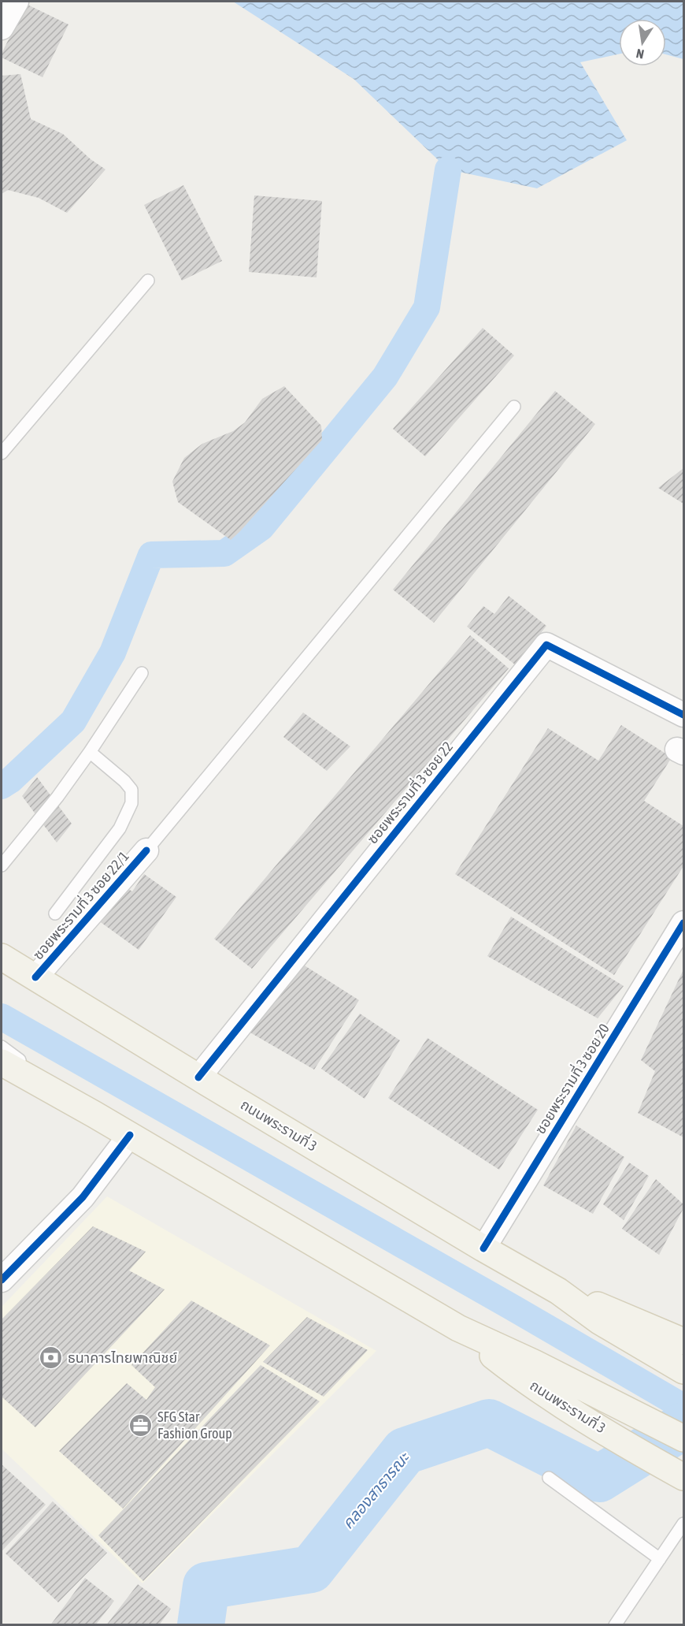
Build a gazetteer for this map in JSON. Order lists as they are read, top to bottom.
{
  "streets": {
    "main road": ["ถนนพระรามที่ 3"],
    "street": ["ซอยพระรามที่ 3 ซอย 22", "ซอยพระรามที่ 3 ซอย 22/1", "ซอยพระรามที่ 3 ซอย 20"]
  },
  "crossings": [
    ["ซอยพระรามที่ 3 ซอย 22", "ถนนพระรามที่ 3"],
    ["ซอยพระรามที่ 3 ซอย 22/1", "ถนนพระรามที่ 3"],
    ["ซอยพระรามที่ 3 ซอย 20", "ถนนพระรามที่ 3"]
  ],
  "water": ["คลองสาธารณะ"],
  "places": {
    "bank": ["ธนาคารไทยพาณิชย์"],
    "office": ["SFG Star Fashion Group"]
  },
  "north": "bottom"
}
